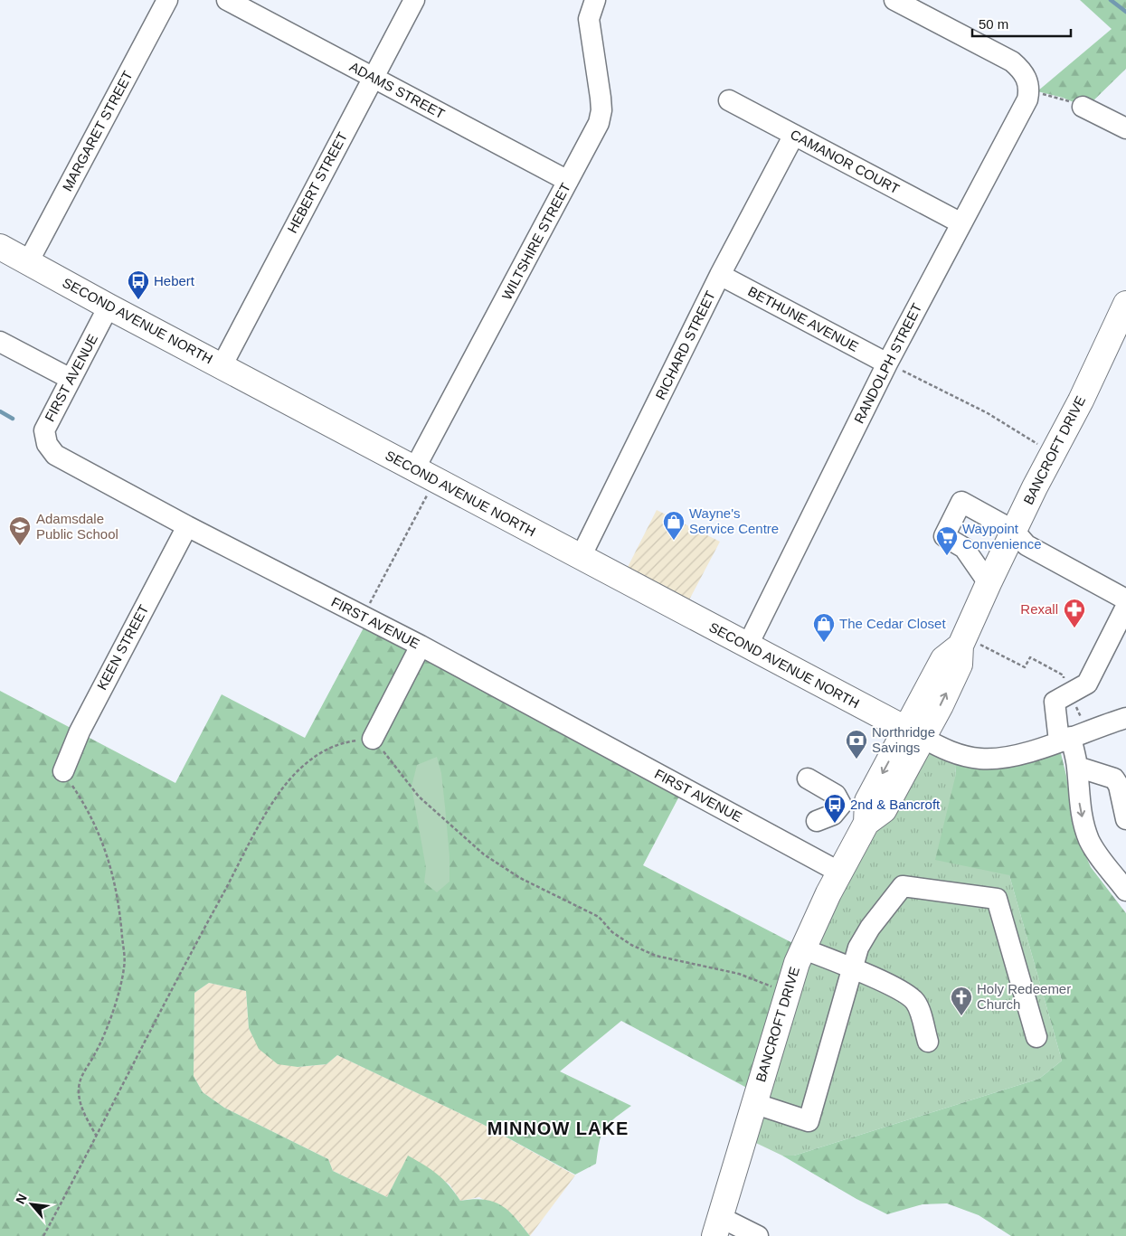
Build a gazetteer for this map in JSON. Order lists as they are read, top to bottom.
{
  "streets": {
    "main road": ["SECOND AVENUE NORTH", "BANCROFT DRIVE"],
    "street": [
      "ADAMS STREET",
      "MARGARET STREET",
      "CAMANOR COURT",
      "HEBERT STREET",
      "WILTSHIRE STREET",
      "BETHUNE AVENUE",
      "RICHARD STREET",
      "RANDOLPH STREET",
      "FIRST AVENUE",
      "KEEN STREET"
    ]
  },
  "crossings": [
    ["ADAMS STREET", "HEBERT STREET"],
    ["ADAMS STREET", "WILTSHIRE STREET"],
    ["MARGARET STREET", "SECOND AVENUE NORTH"],
    ["CAMANOR COURT", "RICHARD STREET"],
    ["CAMANOR COURT", "RANDOLPH STREET"],
    ["HEBERT STREET", "SECOND AVENUE NORTH"],
    ["WILTSHIRE STREET", "SECOND AVENUE NORTH"],
    ["BETHUNE AVENUE", "RICHARD STREET"],
    ["BETHUNE AVENUE", "RANDOLPH STREET"],
    ["SECOND AVENUE NORTH", "RICHARD STREET"],
    ["SECOND AVENUE NORTH", "RANDOLPH STREET"],
    ["SECOND AVENUE NORTH", "FIRST AVENUE"],
    ["SECOND AVENUE NORTH", "BANCROFT DRIVE"],
    ["FIRST AVENUE", "BANCROFT DRIVE"],
    ["FIRST AVENUE", "KEEN STREET"]
  ],
  "districts": ["MINNOW LAKE"],
  "places": {
    "bus stop": ["Hebert", "2nd & Bancroft"],
    "shop": ["Wayne's Service Centre", "The Cedar Closet"],
    "school or university": ["Adamsdale Public School"],
    "supermarket": ["Waypoint Convenience"],
    "pharmacy": ["Rexall"],
    "bank": ["Northridge Savings"],
    "church": ["Holy Redeemer Church"]
  },
  "scale_bar": "50 m",
  "north": "top left"
}
